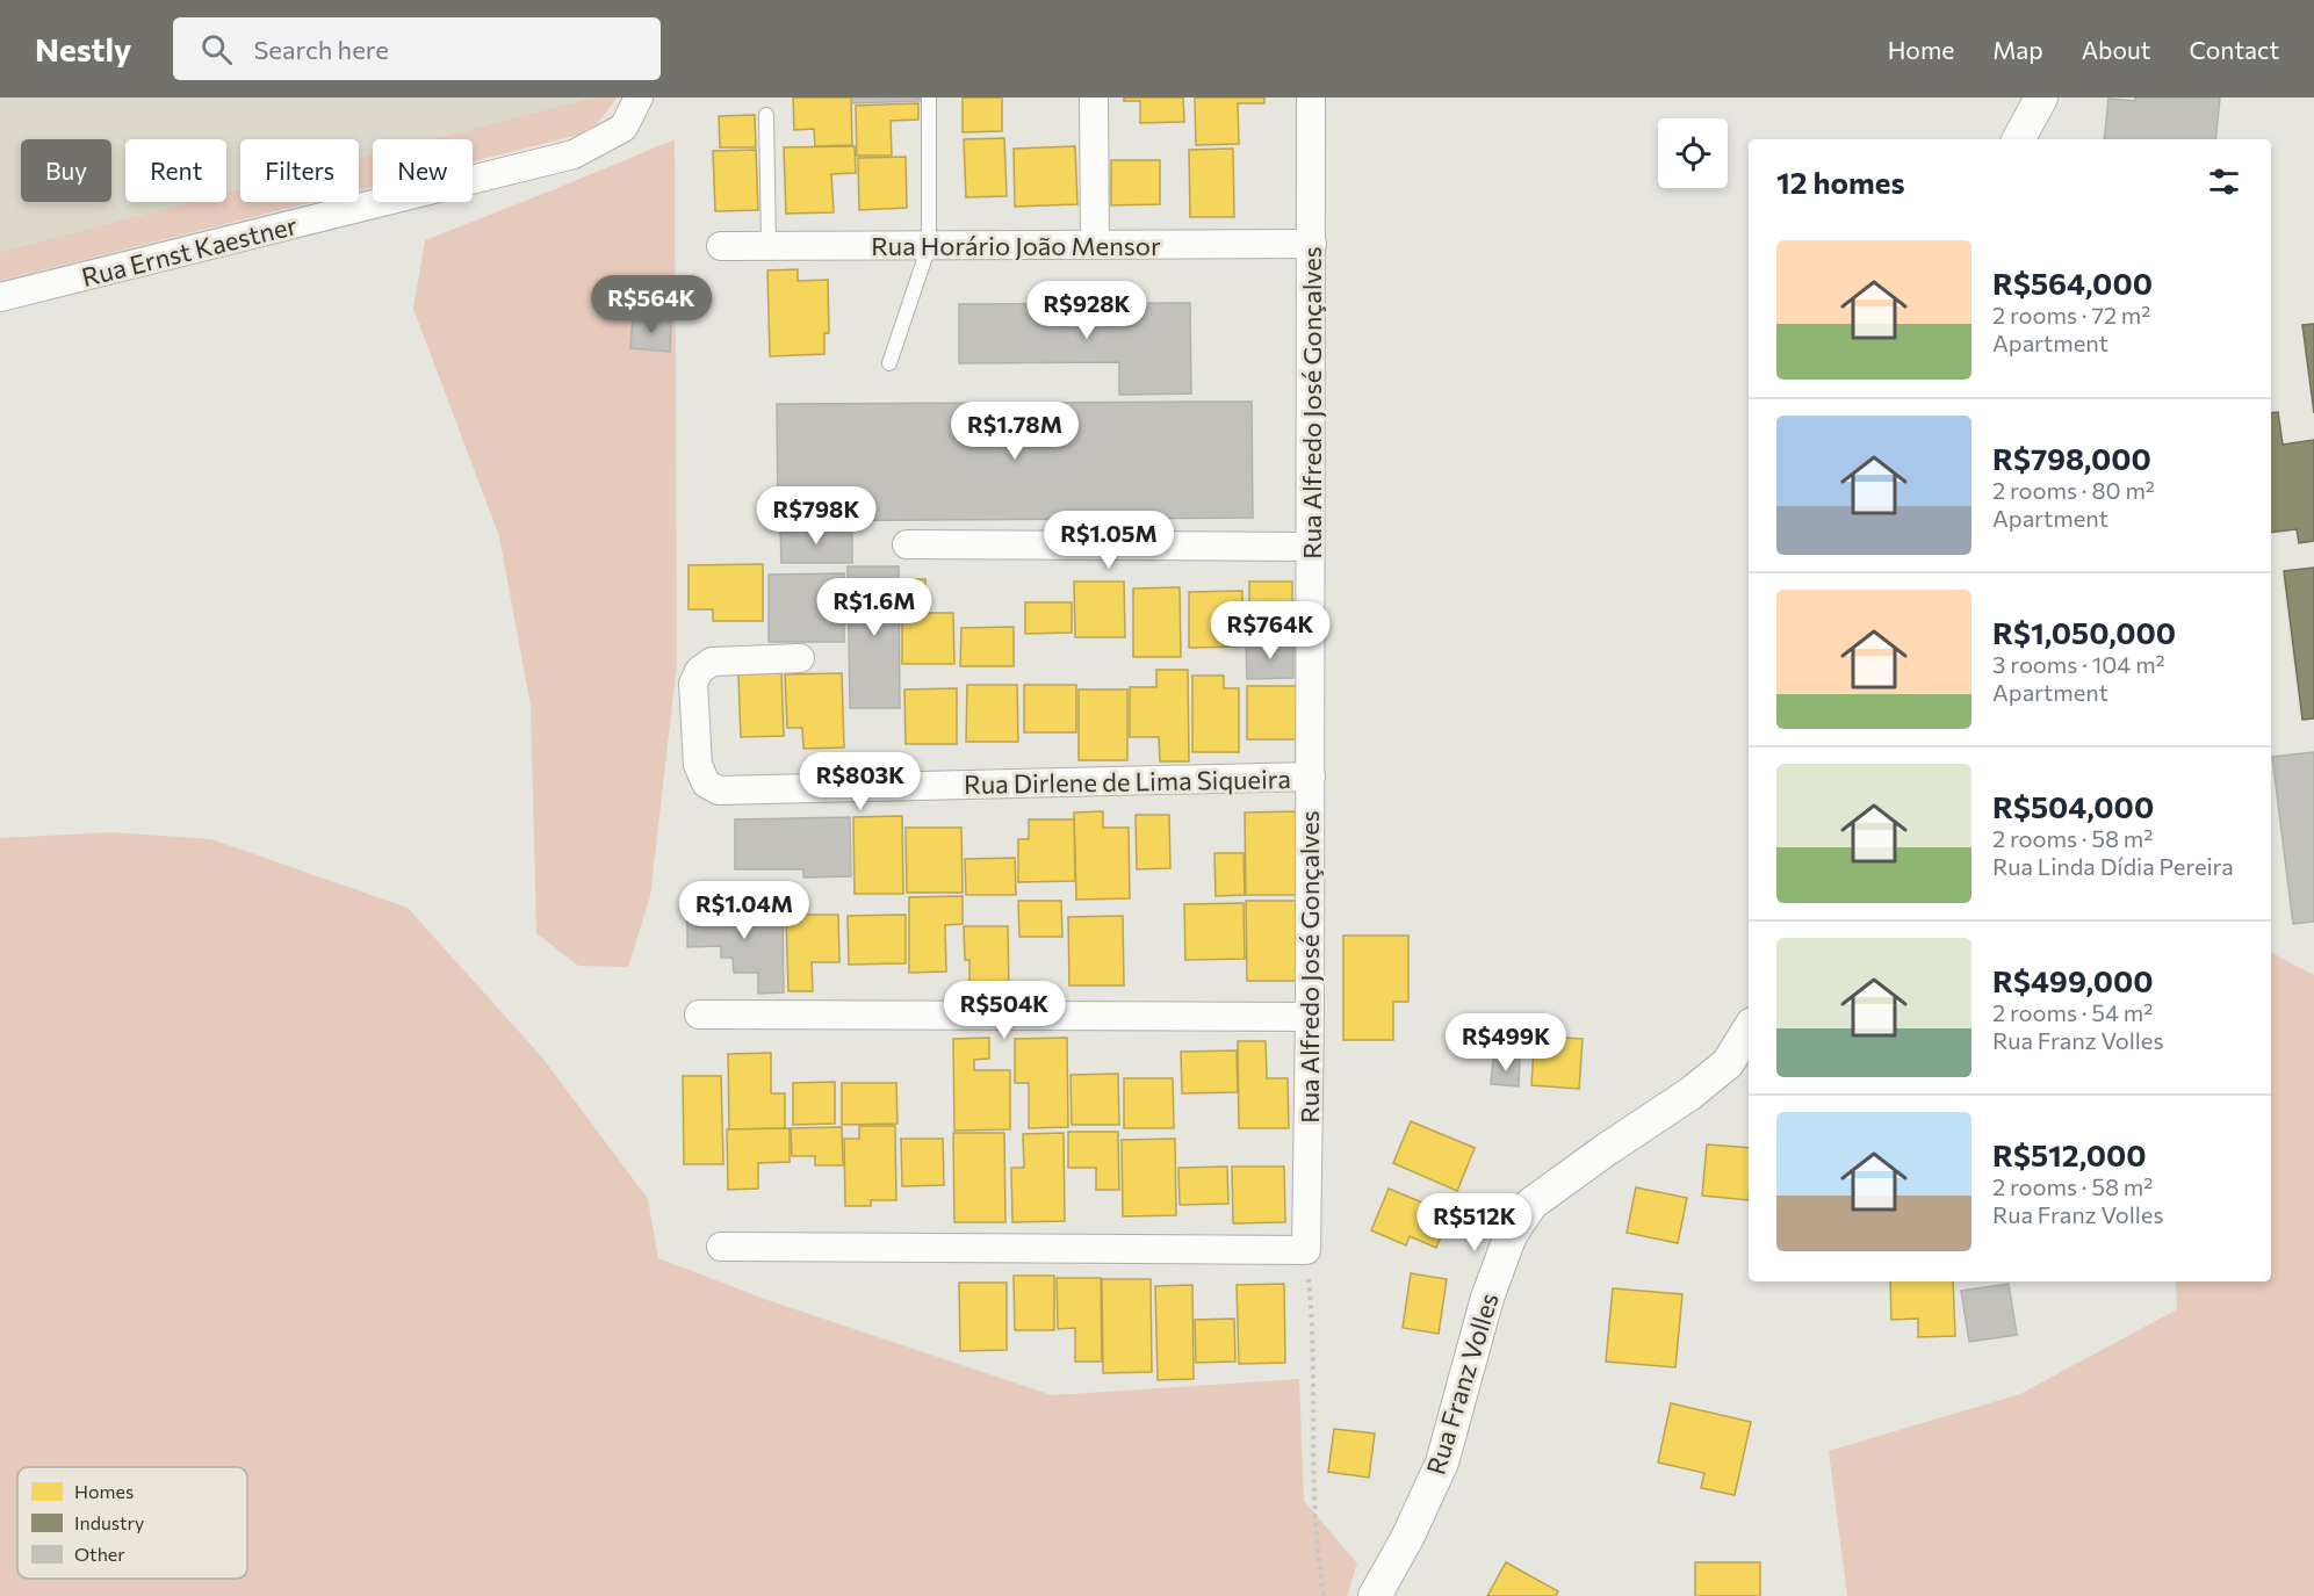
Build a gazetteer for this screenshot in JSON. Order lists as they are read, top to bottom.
{
  "streets": {
    "street": [
      "Rua Horário João Mensor",
      "Rua Ernst Kaestner",
      "Rua Alfredo José Gonçalves",
      "Rua Dirlene de Lima Siqueira",
      "Rua Franz Volles"
    ]
  },
  "crossings": [
    ["Rua Horário João Mensor", "Rua Alfredo José Gonçalves"],
    ["Rua Alfredo José Gonçalves", "Rua Dirlene de Lima Siqueira"]
  ],
  "legend": ["Homes", "Industry", "Other"],
  "page": {
    "header": "Nestly",
    "search": "Search here",
    "nav": [
      "Home",
      "Map",
      "About",
      "Contact"
    ],
    "chip": [
      "Buy",
      "Rent",
      "Filters",
      "New"
    ],
    "heading": "12 homes",
    "list": [
      {
        "name": "R$564,000",
        "note": "2 rooms · 72 m² · Apartment"
      },
      {
        "name": "R$798,000",
        "note": "2 rooms · 80 m² · Apartment"
      },
      {
        "name": "R$1,050,000",
        "note": "3 rooms · 104 m² · Apartment"
      },
      {
        "name": "R$504,000",
        "note": "2 rooms · 58 m² · Rua Linda Dídia Pereira"
      },
      {
        "name": "R$499,000",
        "note": "2 rooms · 54 m² · Rua Franz Volles"
      },
      {
        "name": "R$512,000",
        "note": "2 rooms · 58 m² · Rua Franz Volles"
      }
    ],
    "price": [
      "R$564K",
      "R$928K",
      "R$1.78M",
      "R$798K",
      "R$1.05M",
      "R$1.6M",
      "R$764K",
      "R$803K",
      "R$1.04M",
      "R$504K",
      "R$499K",
      "R$512K"
    ]
  }
}
